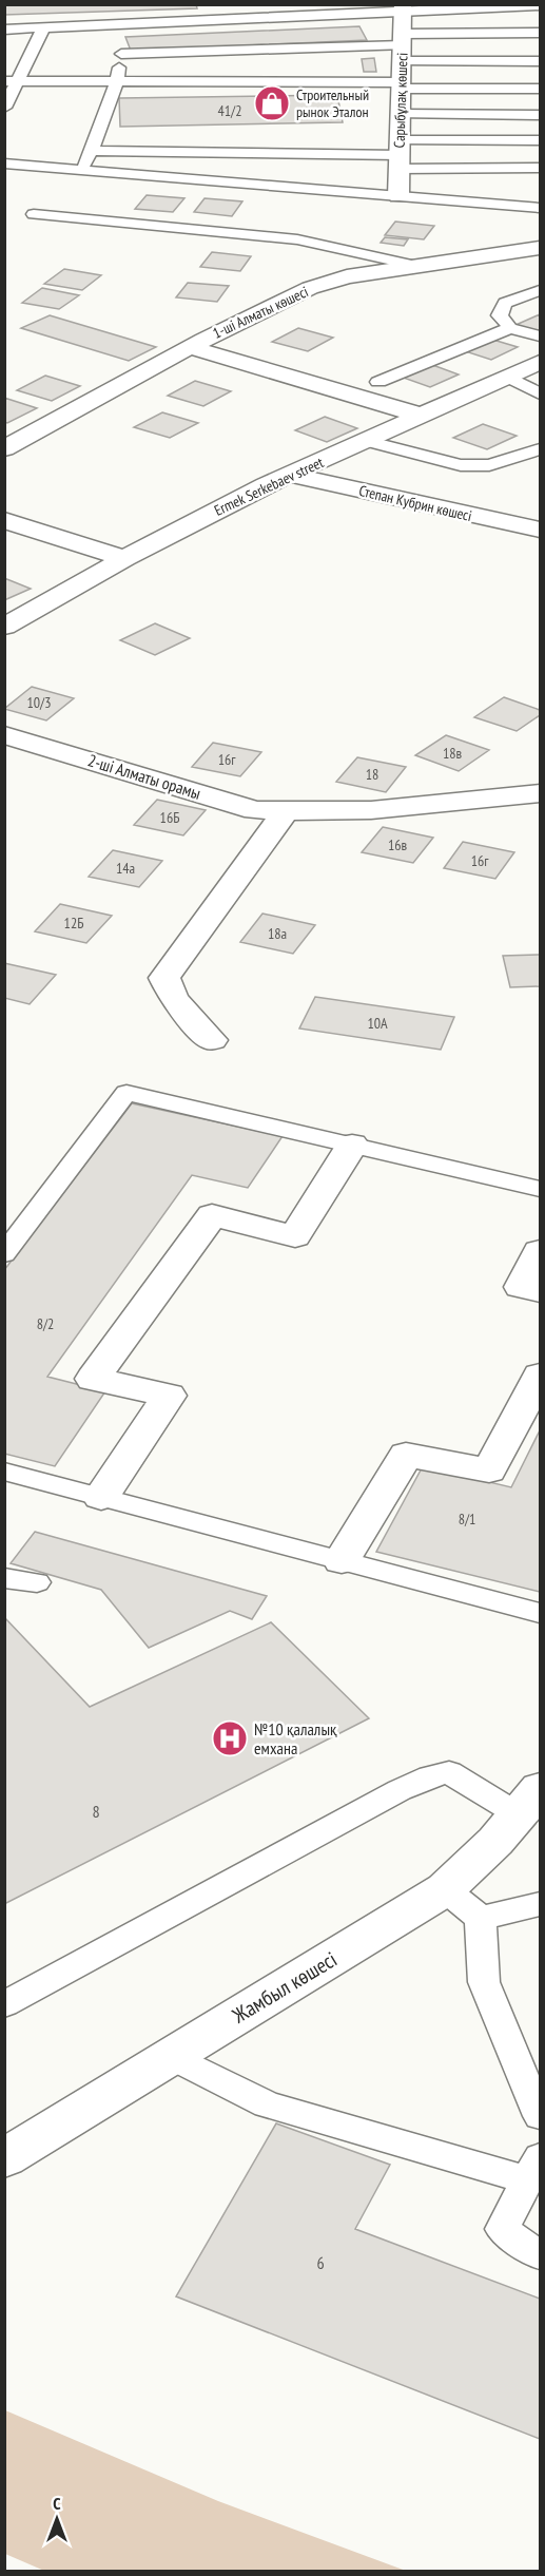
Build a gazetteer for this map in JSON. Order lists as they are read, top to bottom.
{
  "streets": {
    "street": [
      "Сарыбұлақ көшесі",
      "1-ші Алматы көшесі",
      "Ermek Serkebaev street",
      "Степан Кубрин көшесі",
      "2-ші Алматы орамы",
      "Жамбыл көшесі"
    ]
  },
  "crossings": [
    ["Ermek Serkebaev street", "Степан Кубрин көшесі"]
  ],
  "places": {
    "shop": ["Строительный рынок Эталон"],
    "hospital": ["№10 қалалық емхана"]
  },
  "house_numbers": [
    "41/2",
    "10/3",
    "18в",
    "16г",
    "18",
    "16Б",
    "16в",
    "16г",
    "14а",
    "12Б",
    "18а",
    "10А",
    "8/2",
    "8/1",
    "8",
    "6"
  ],
  "north": "top"
}
